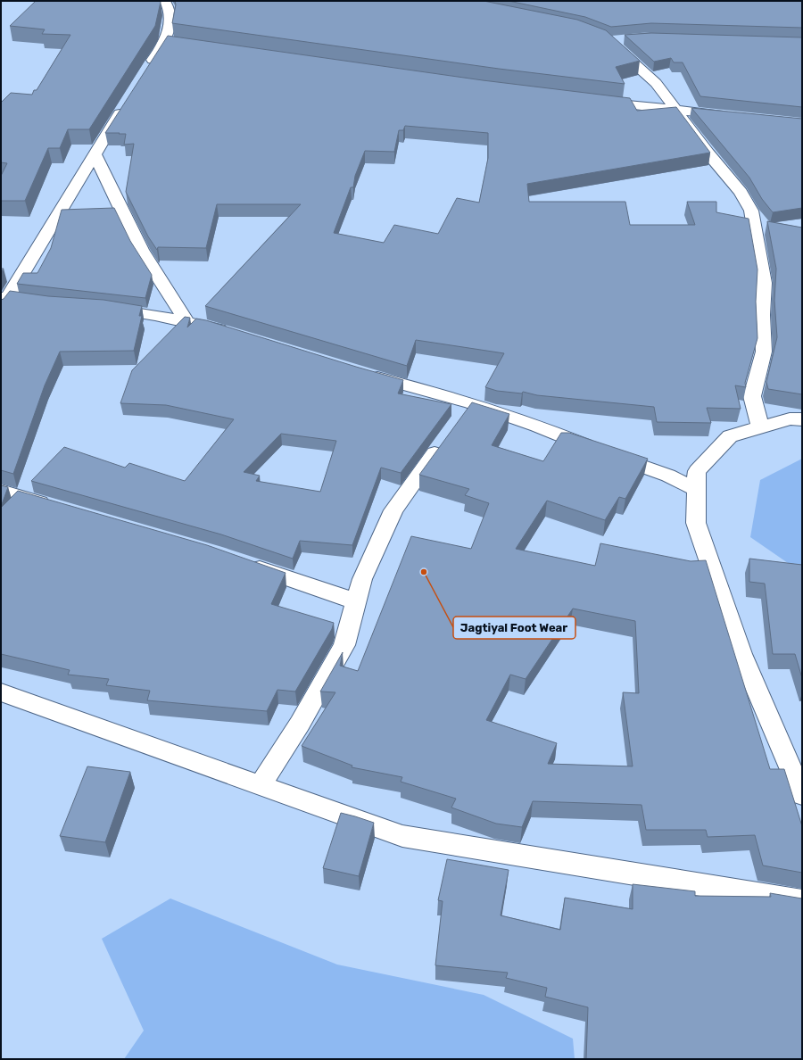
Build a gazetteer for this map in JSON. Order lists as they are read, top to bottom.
{
  "places": ["Jagtiyal Foot Wear"]
}
